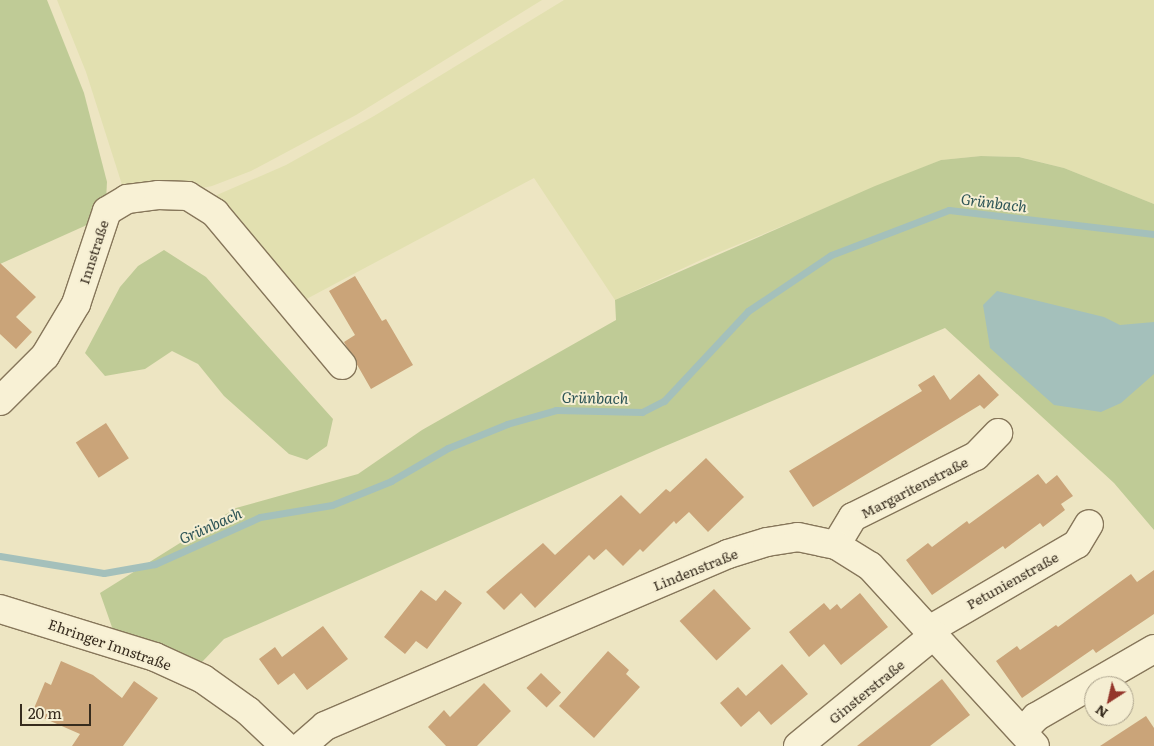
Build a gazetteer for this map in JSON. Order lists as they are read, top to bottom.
{
  "streets": {
    "street": [
      "Innstraße",
      "Margaritenstraße",
      "Lindenstraße",
      "Petunienstraße",
      "Ehringer Innstraße",
      "Ginsterstraße"
    ]
  },
  "crossings": [
    ["Margaritenstraße", "Lindenstraße"],
    ["Lindenstraße", "Petunienstraße"],
    ["Lindenstraße", "Ginsterstraße"],
    ["Petunienstraße", "Ginsterstraße"]
  ],
  "water": ["Grünbach"],
  "scale_bar": "20 m",
  "north": "bottom left"
}
